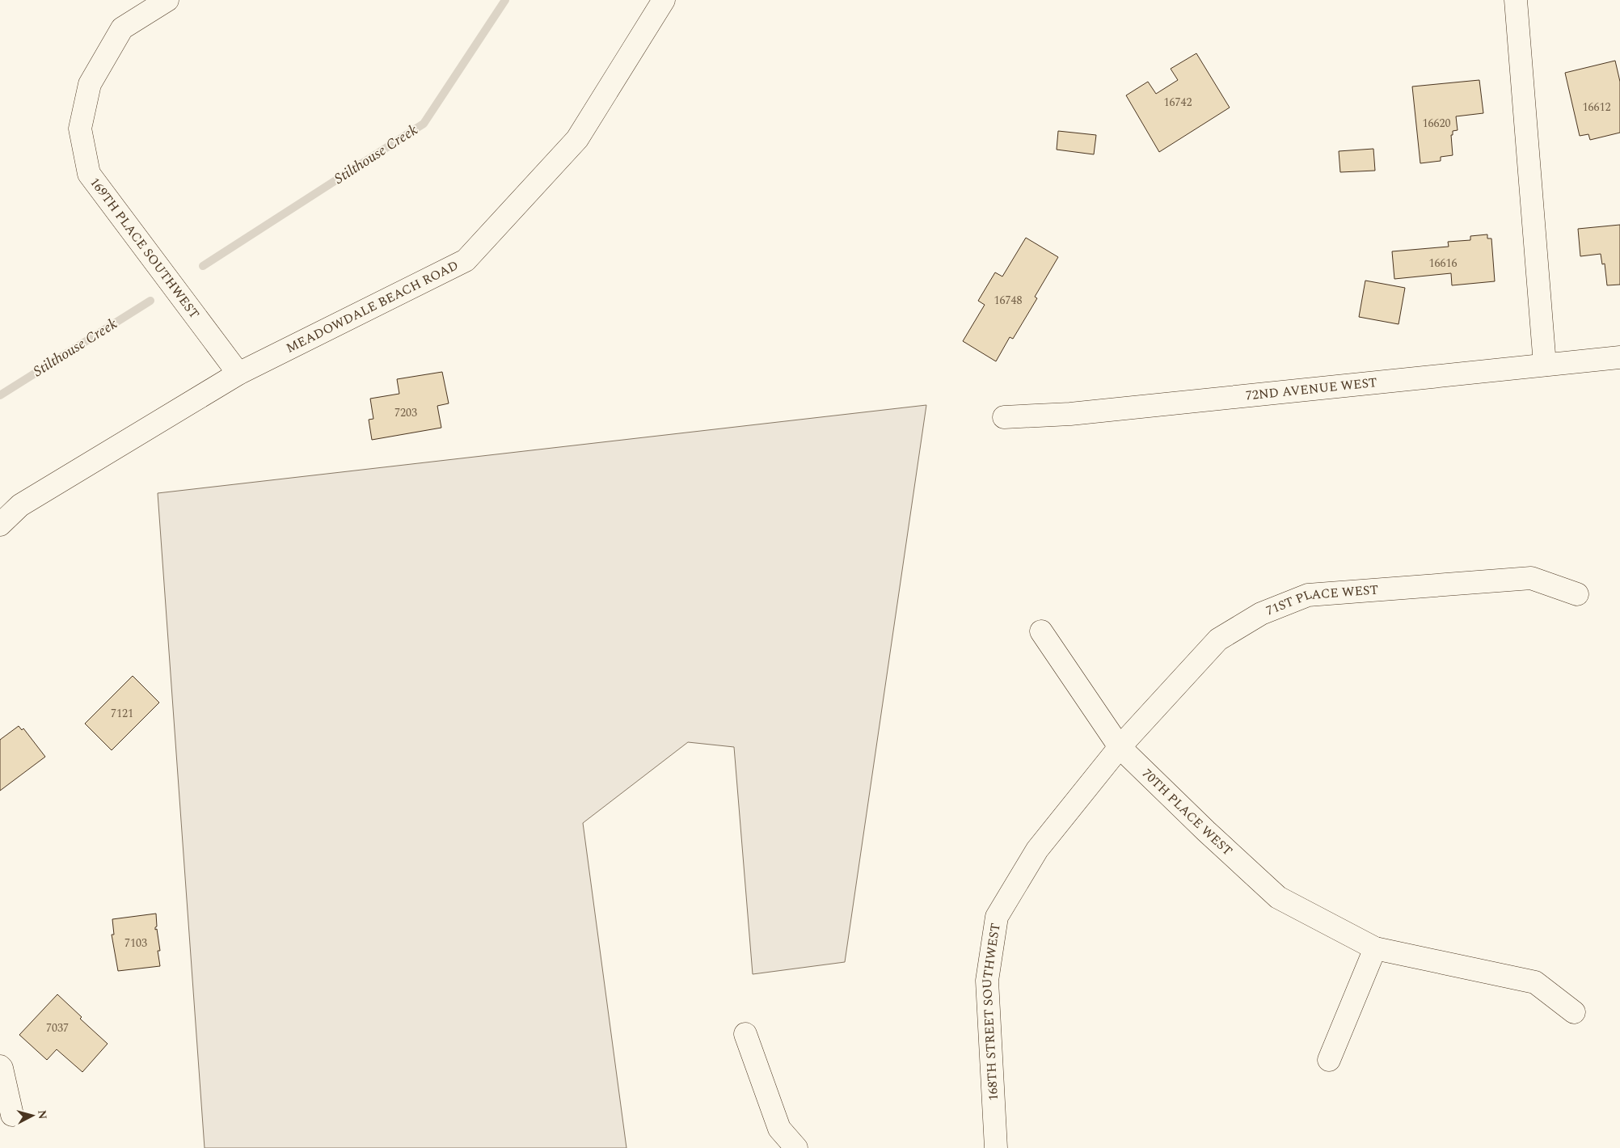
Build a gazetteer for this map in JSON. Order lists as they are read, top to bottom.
{
  "streets": {
    "street": [
      "169TH PLACE SOUTHWEST",
      "MEADOWDALE BEACH ROAD",
      "72ND AVENUE WEST",
      "71ST PLACE WEST",
      "70TH PLACE WEST",
      "168TH STREET SOUTHWEST"
    ]
  },
  "crossings": [
    ["169TH PLACE SOUTHWEST", "MEADOWDALE BEACH ROAD"],
    ["71ST PLACE WEST", "70TH PLACE WEST"],
    ["71ST PLACE WEST", "168TH STREET SOUTHWEST"],
    ["70TH PLACE WEST", "168TH STREET SOUTHWEST"]
  ],
  "water": ["Stilthouse Creek"],
  "house_numbers": [
    "16742",
    "16612",
    "16620",
    "16616",
    "16748",
    "7203",
    "7121",
    "7103",
    "7037"
  ],
  "north": "right"
}
